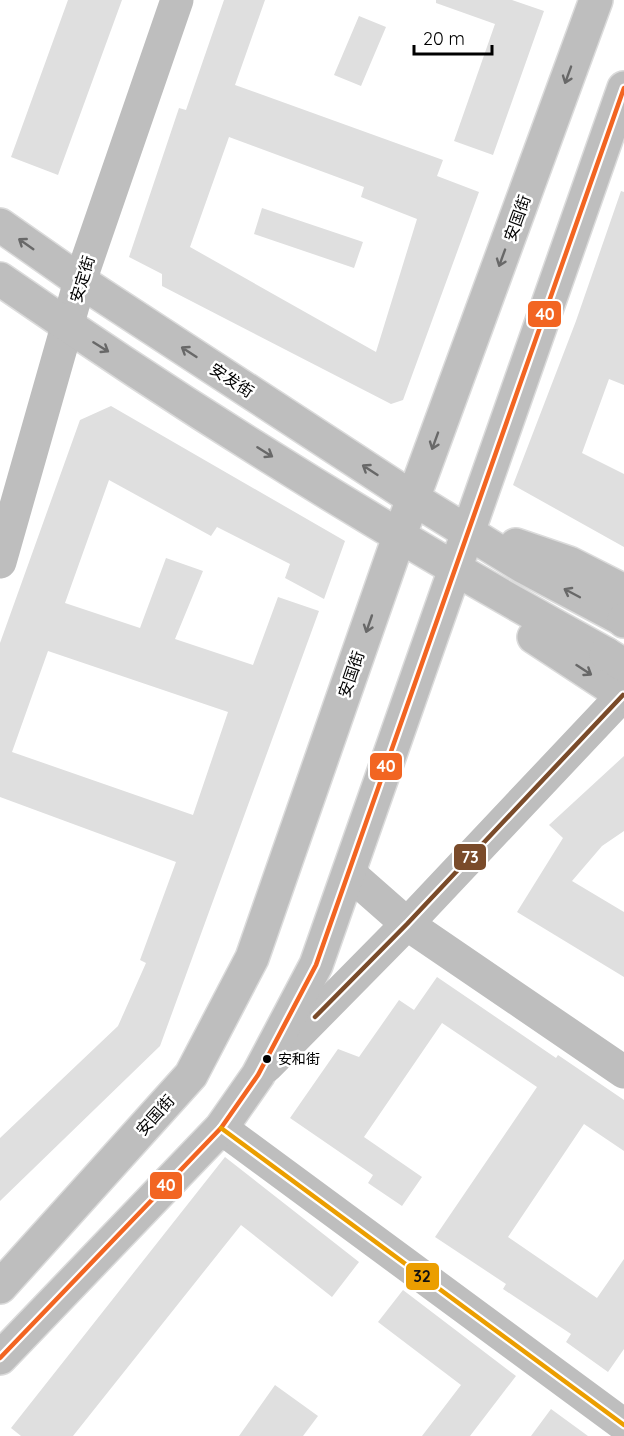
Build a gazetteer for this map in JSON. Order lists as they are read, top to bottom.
{
  "streets": {
    "main road": ["安国街", "安定街", "安发街"]
  },
  "crossings": [
    ["安国街", "安发街"],
    ["安定街", "安发街"]
  ],
  "places": ["安和街"],
  "lines": ["transit line 40", "transit line 73", "transit line 32"],
  "scale_bar": "20 m"
}
